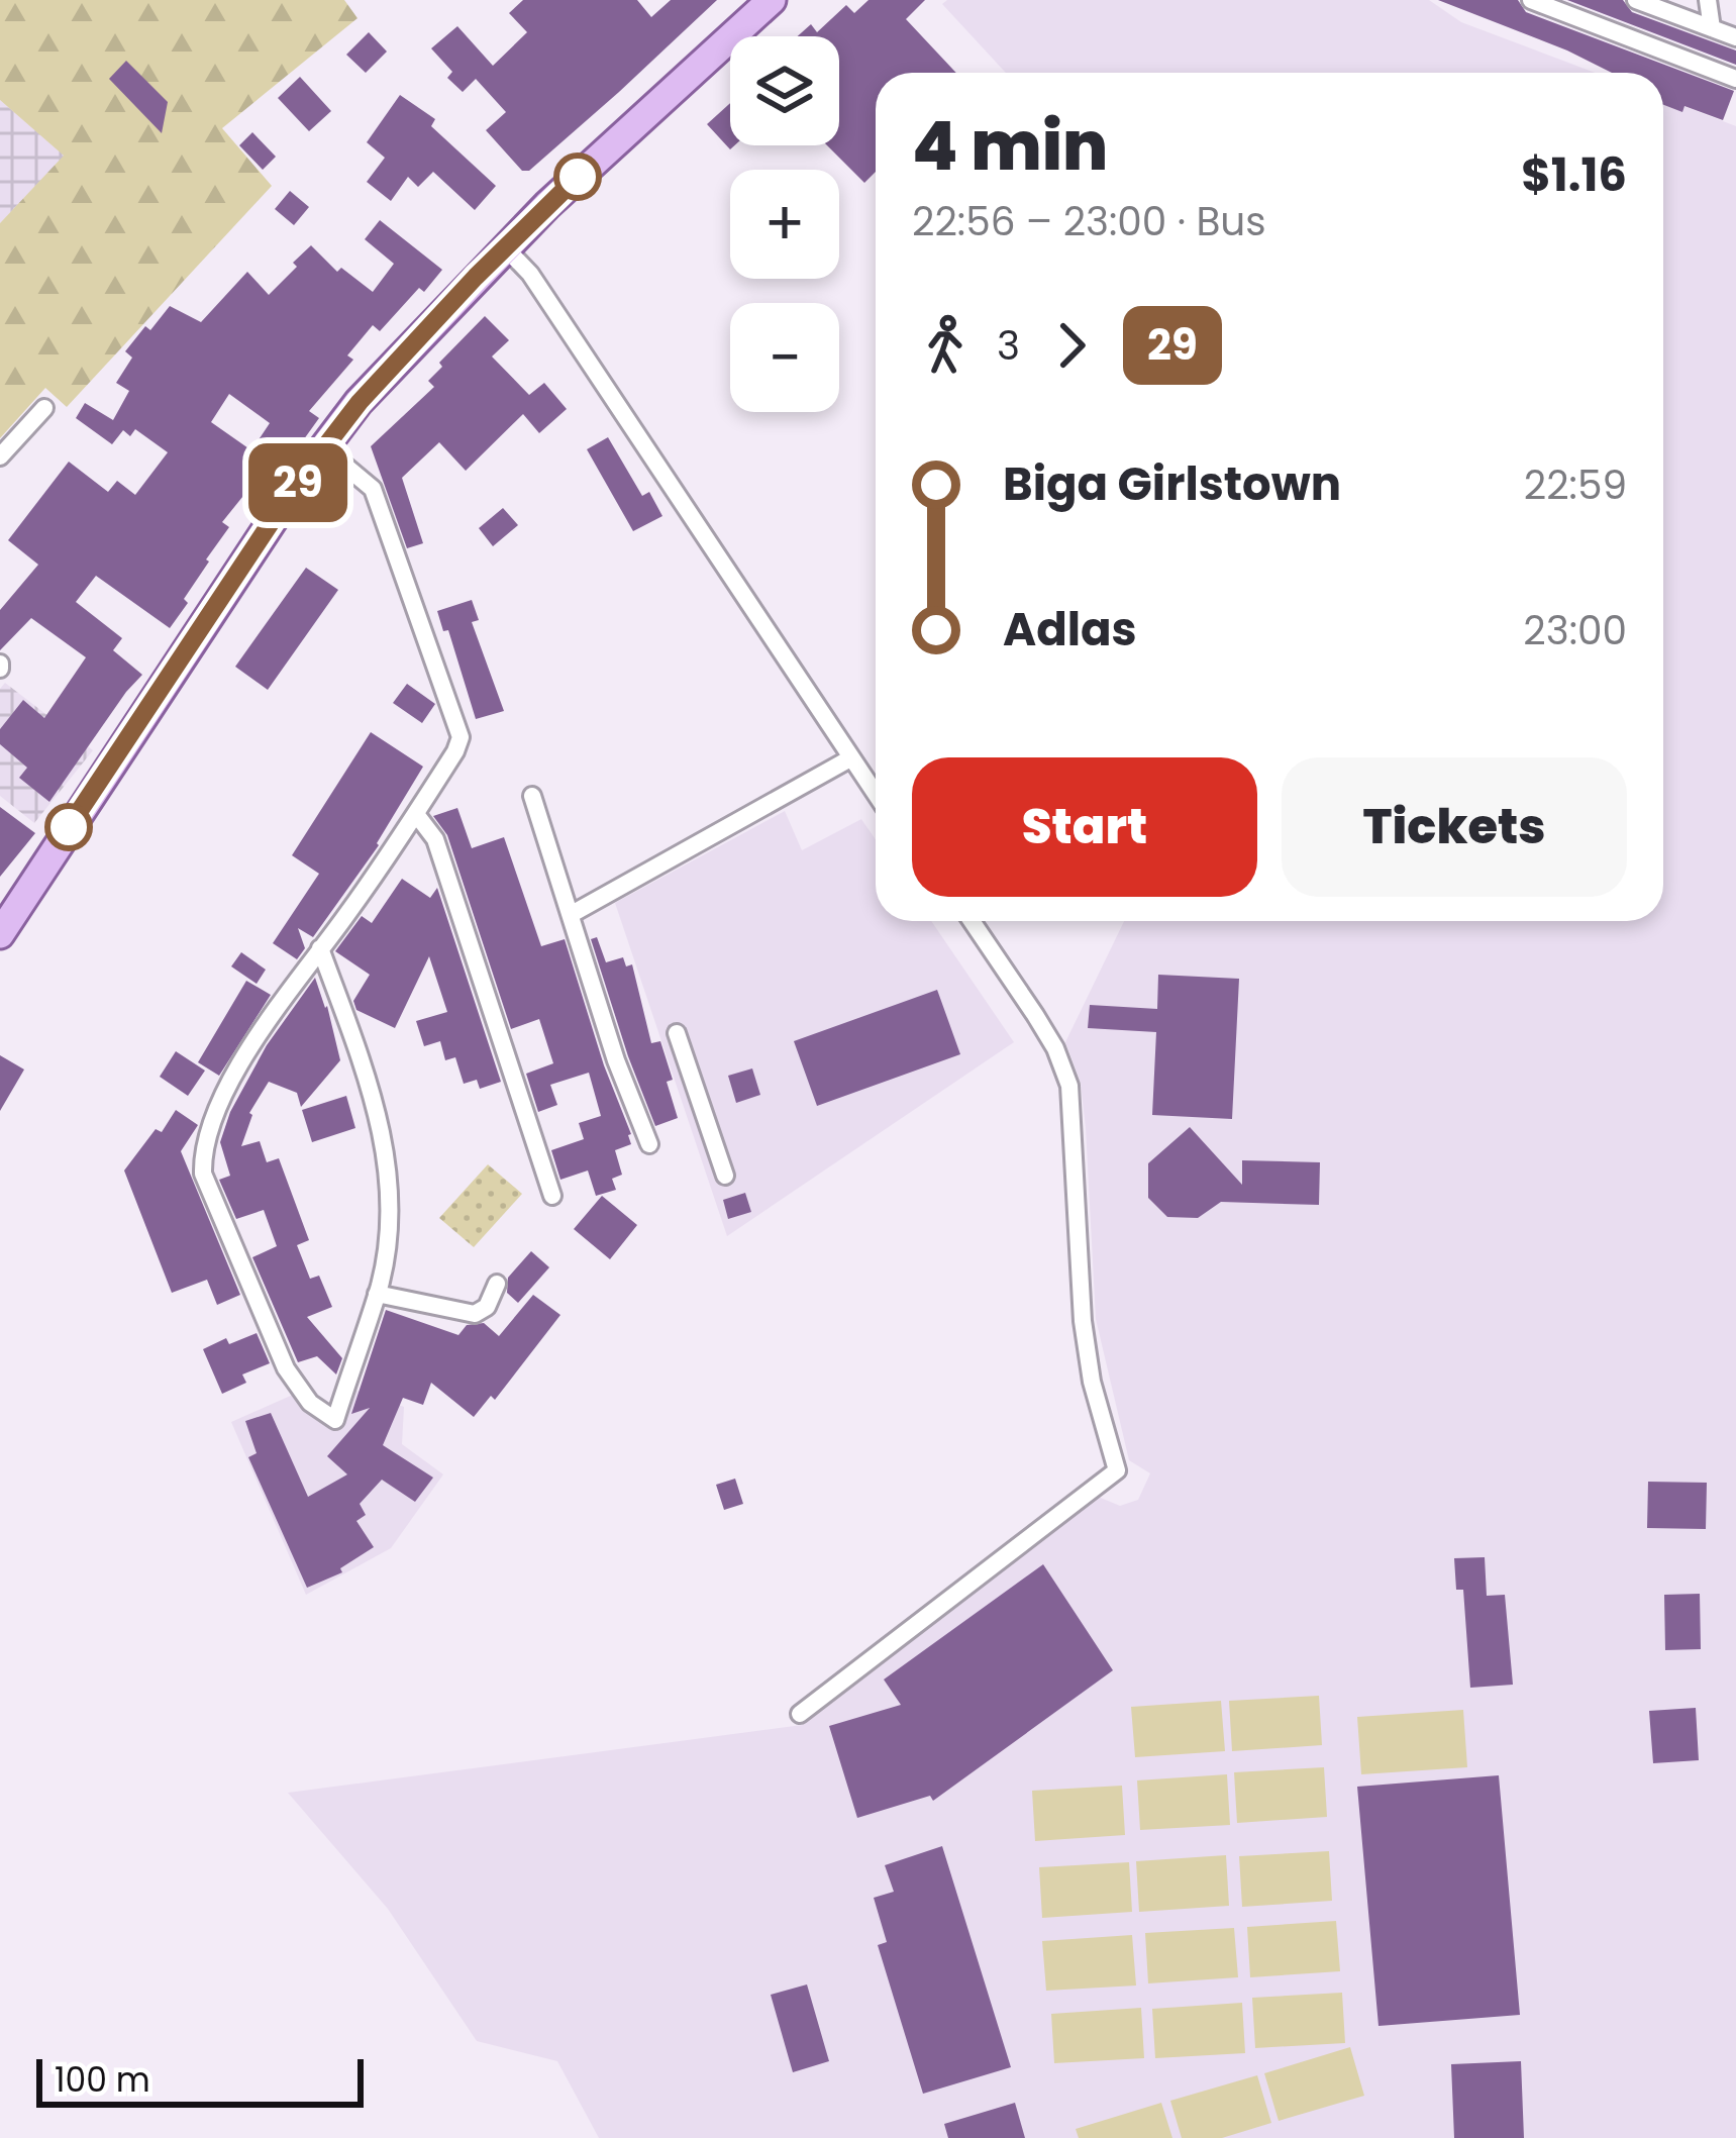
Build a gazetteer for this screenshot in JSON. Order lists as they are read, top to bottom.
{
  "lines": ["bus line 29"],
  "scale_bar": "100 m",
  "page": {
    "on_map": "29",
    "map_buttons": ["+", "−"],
    "heading": ["4 min", "22:56 – 23:00 · Bus", "$1.16"],
    "legs": ["3", "29"],
    "list": [
      {
        "name": "Biga Girlstown",
        "value": "22:59"
      },
      {
        "name": "Adlas",
        "value": "23:00"
      }
    ],
    "buttons": ["Start", "Tickets"],
    "scale": "100 m"
  }
}
